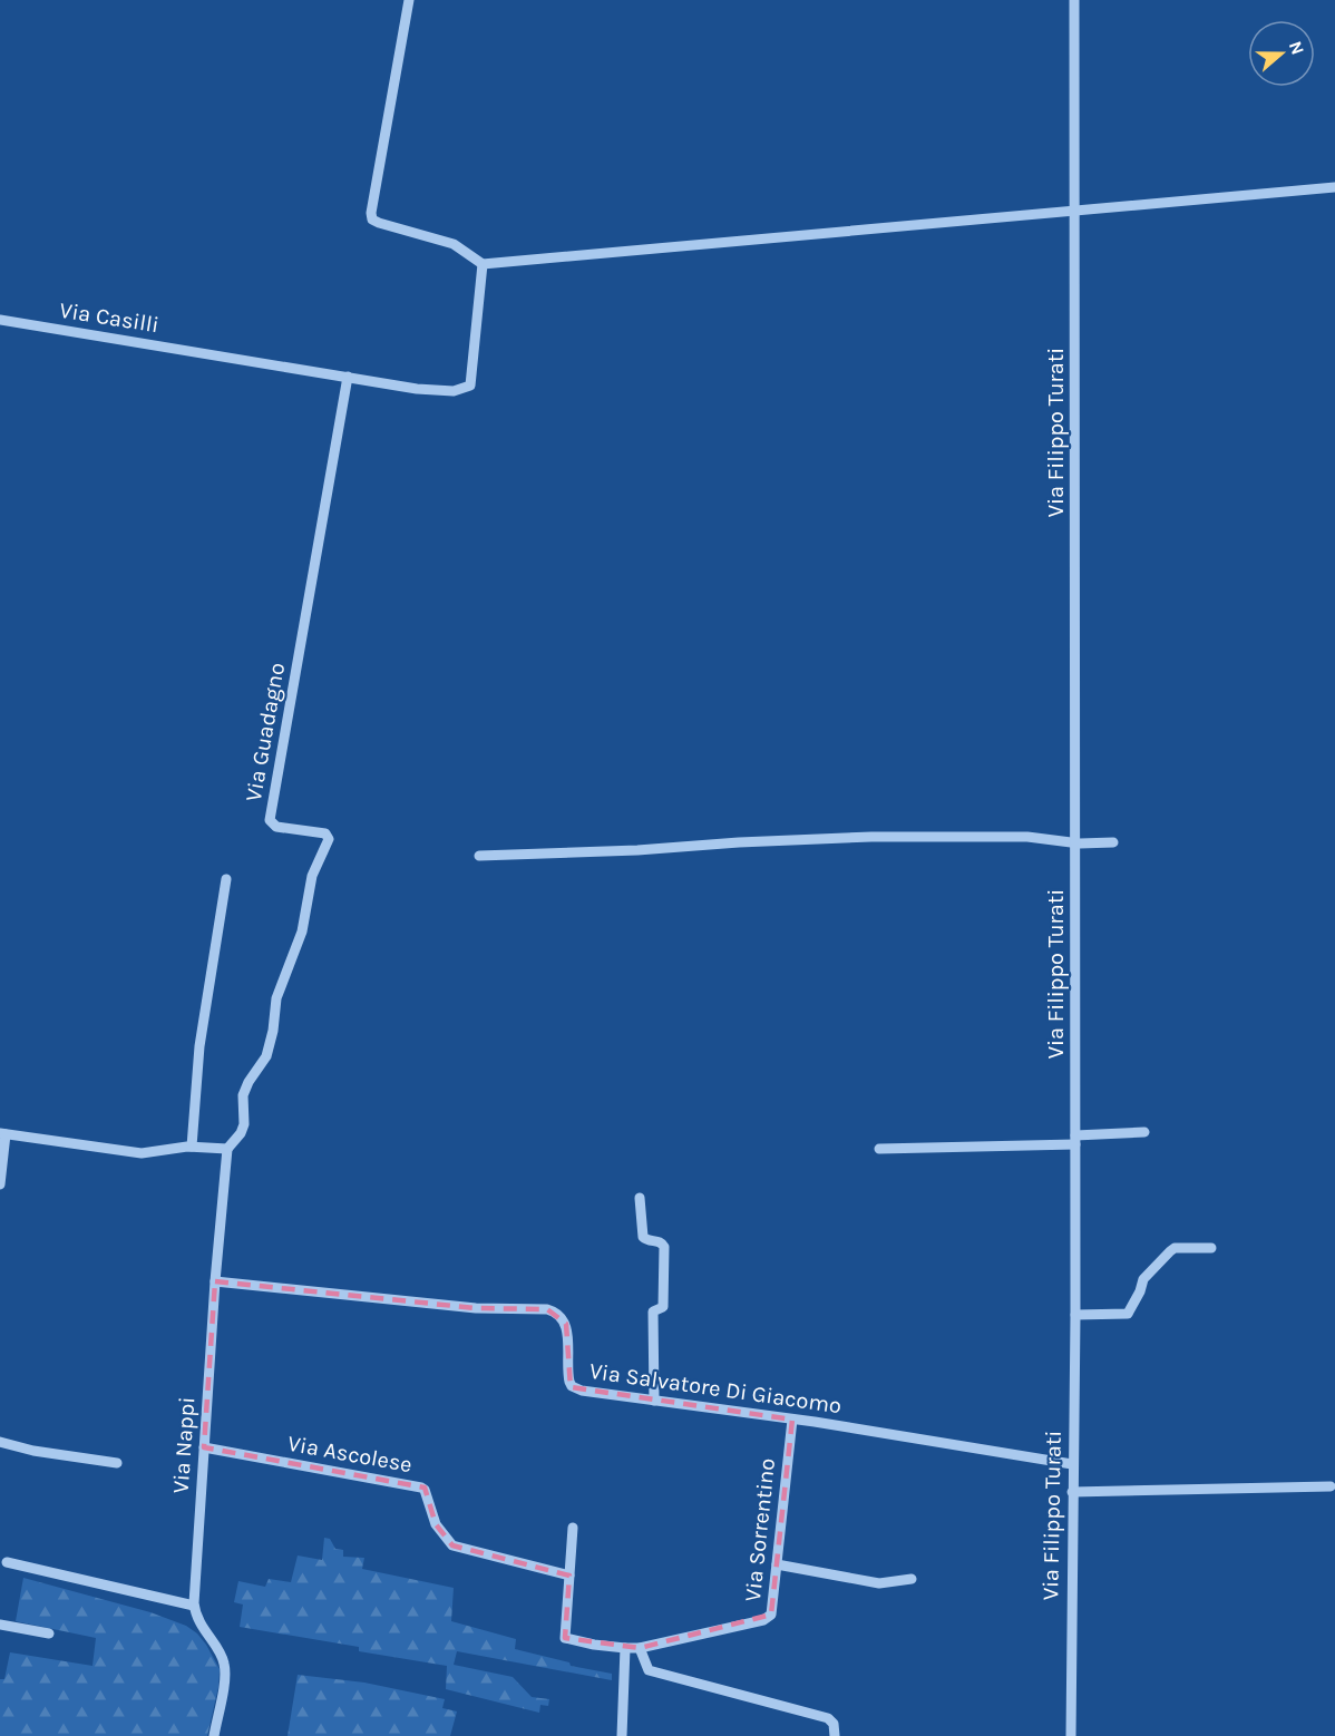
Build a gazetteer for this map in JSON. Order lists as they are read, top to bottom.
{
  "streets": {
    "street": [
      "Via Casilli",
      "Via Filippo Turati",
      "Via Guadagno",
      "Via Salvatore Di Giacomo",
      "Via Nappi",
      "Via Ascolese",
      "Via Sorrentino"
    ]
  },
  "crossings": [
    ["Via Casilli", "Via Guadagno"],
    ["Via Filippo Turati", "Via Salvatore Di Giacomo"],
    ["Via Guadagno", "Via Nappi"],
    ["Via Salvatore Di Giacomo", "Via Nappi"],
    ["Via Salvatore Di Giacomo", "Via Sorrentino"],
    ["Via Nappi", "Via Ascolese"],
    ["Via Ascolese", "Via Sorrentino"]
  ],
  "north": "right"
}
